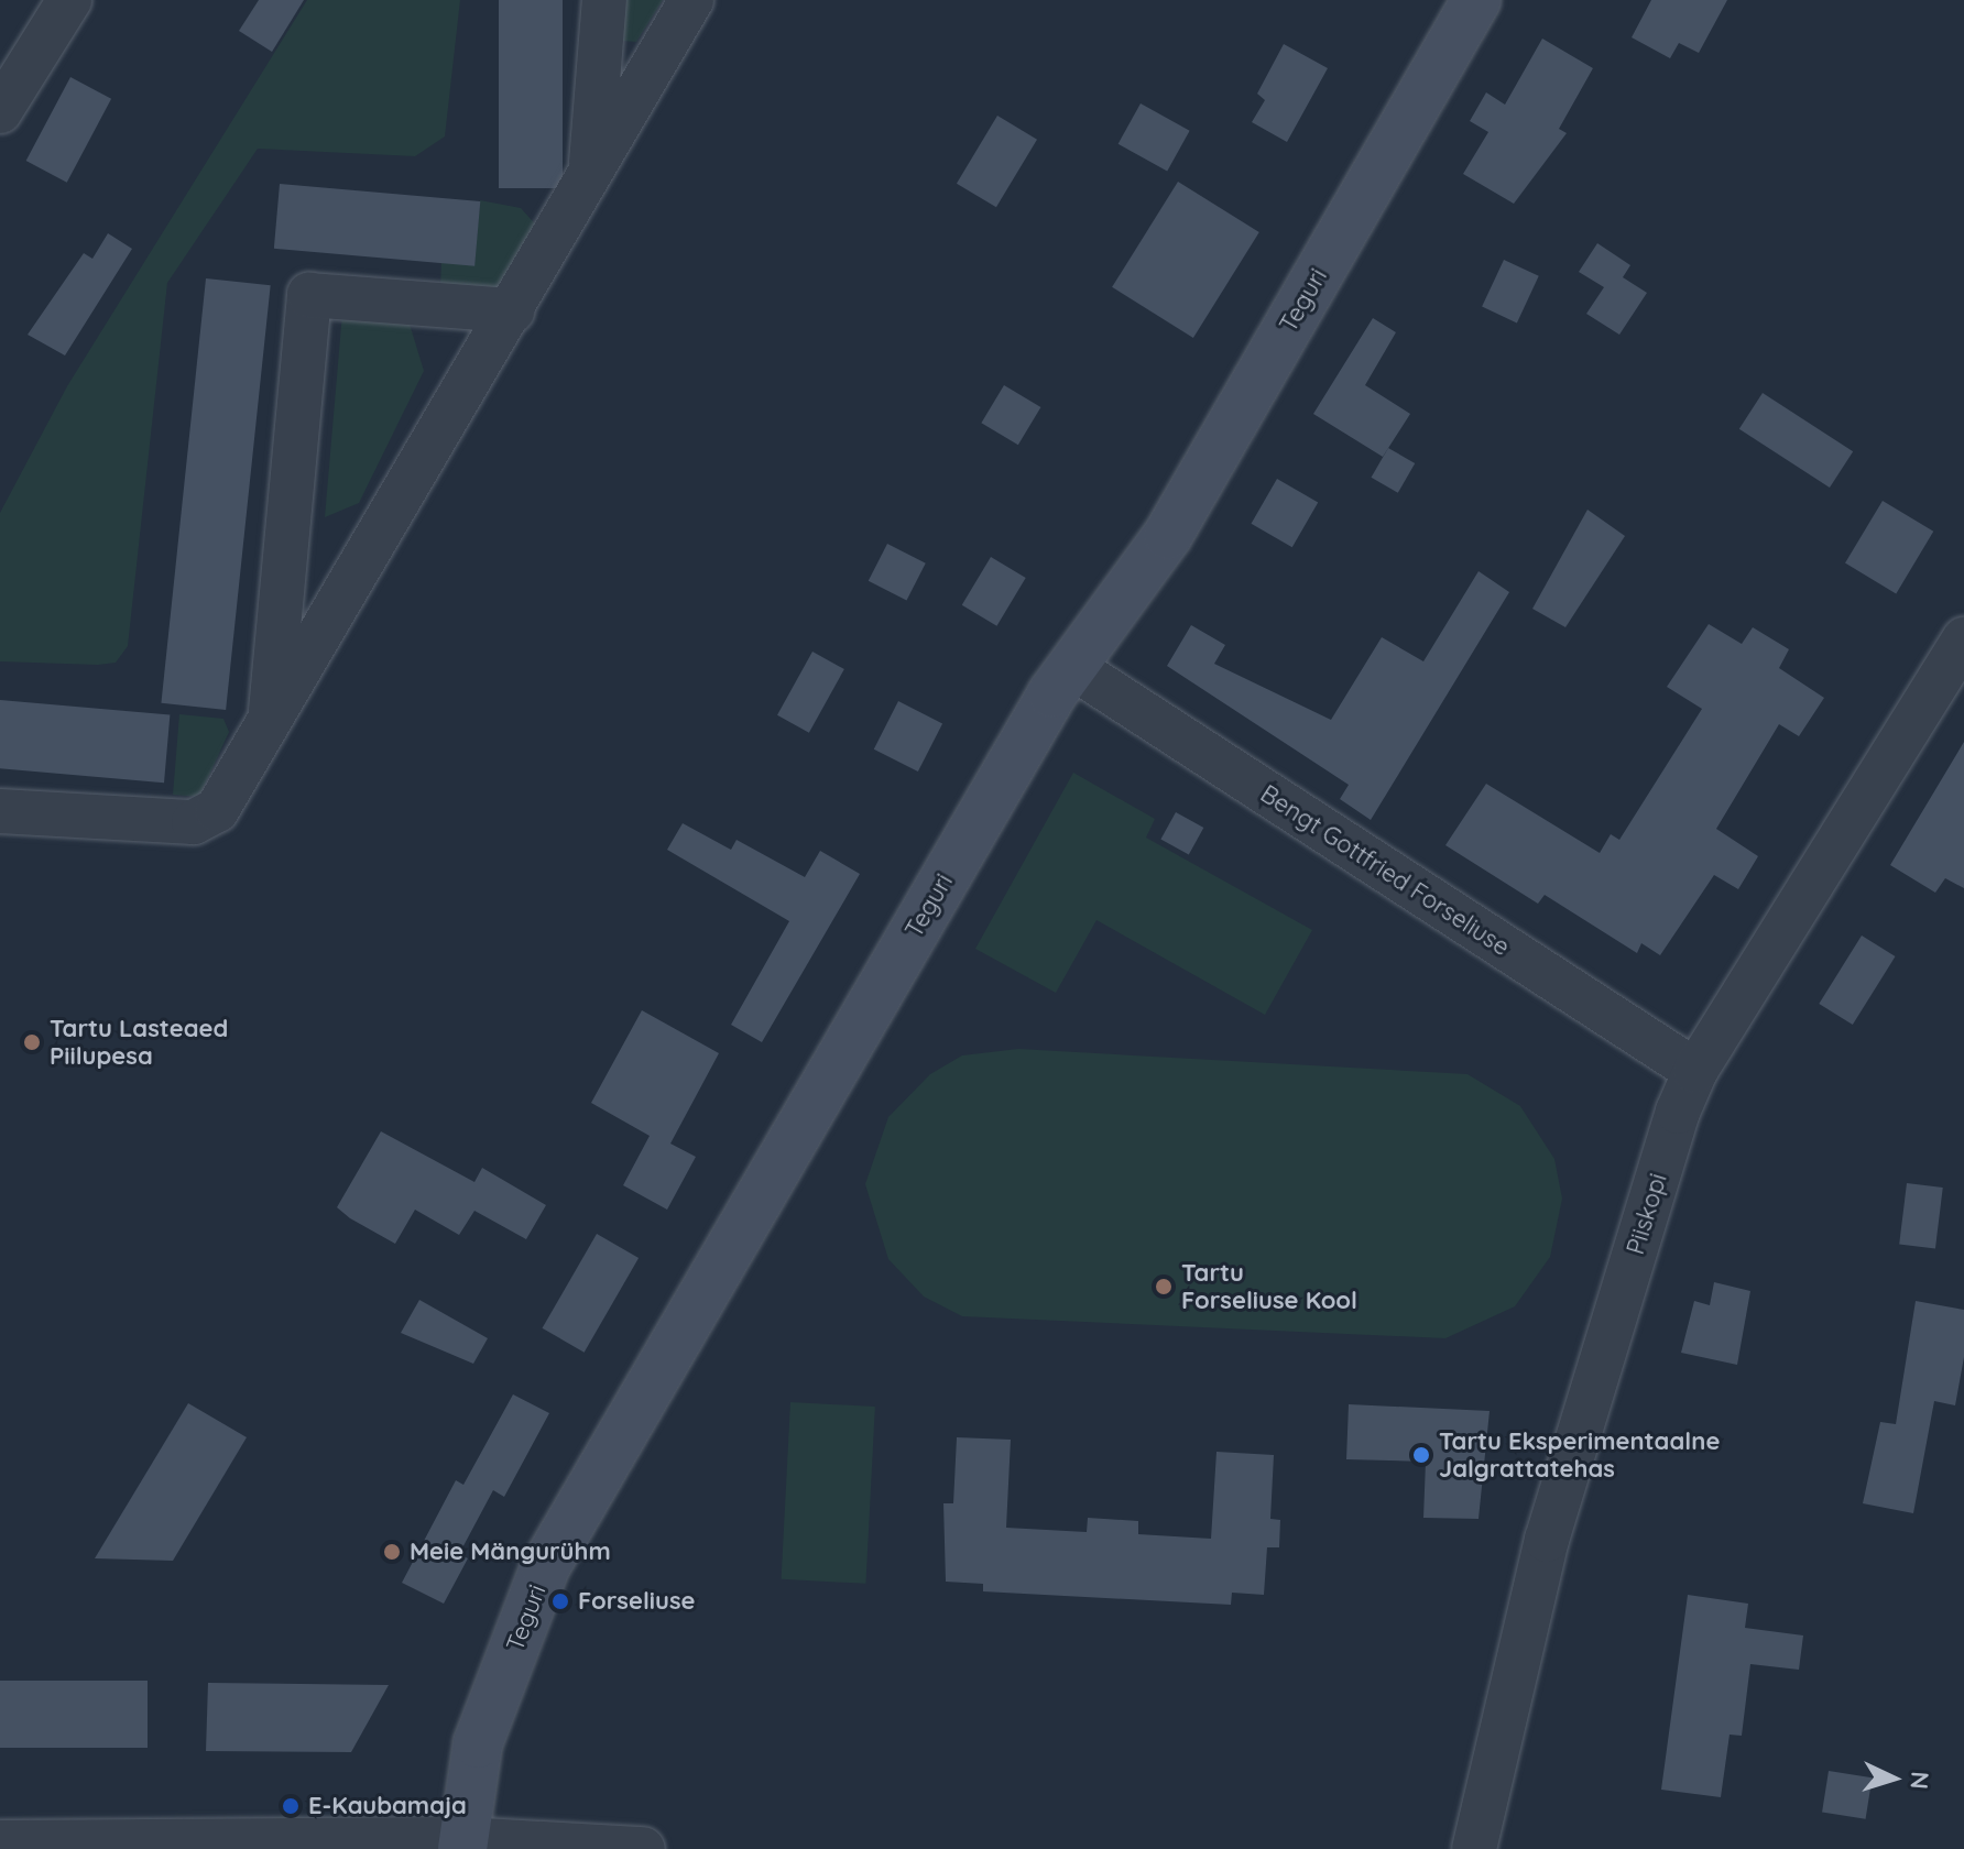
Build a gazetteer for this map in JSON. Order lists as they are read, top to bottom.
{
  "streets": {
    "street": ["Teguri", "Bengt Gottfried Forseliuse", "Piiskopi"]
  },
  "crossings": [
    ["Teguri", "Bengt Gottfried Forseliuse"],
    ["Bengt Gottfried Forseliuse", "Piiskopi"]
  ],
  "places": [
    "Tartu Lasteaed Piilupesa",
    "Tartu Forseliuse Kool",
    "Tartu Eksperimentaalne Jalgrattatehas",
    "Meie Mängurühm",
    "Forseliuse",
    "E-Kaubamaja"
  ],
  "north": "right"
}
